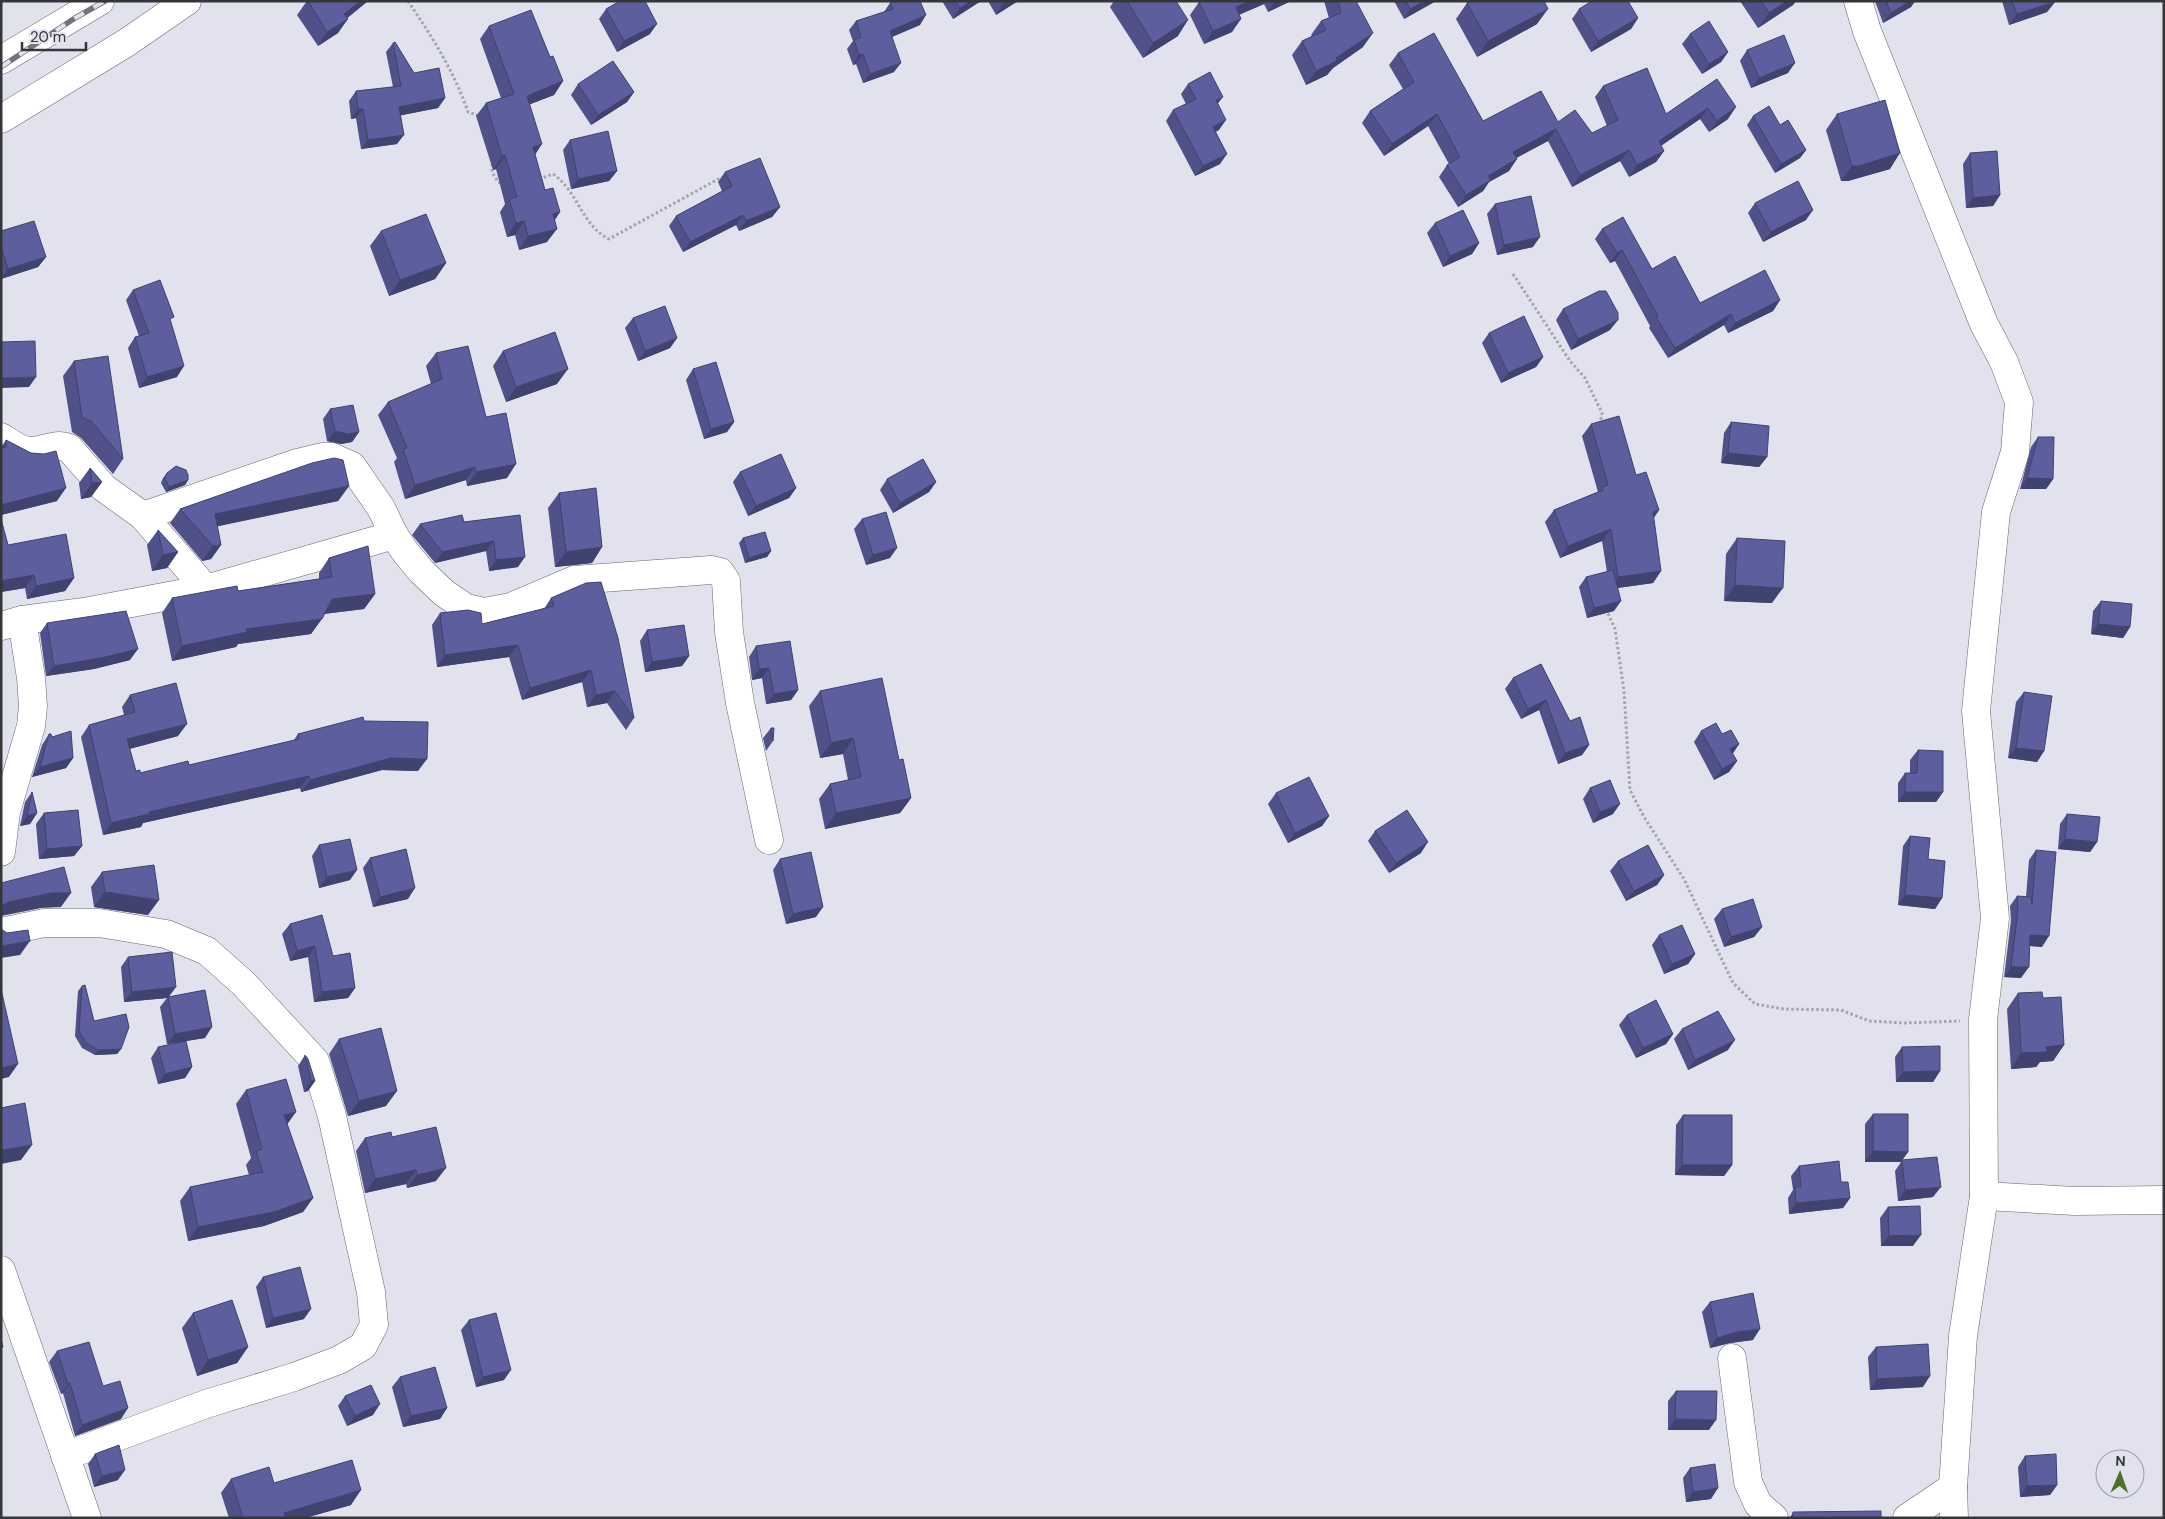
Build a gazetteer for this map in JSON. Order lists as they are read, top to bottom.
{
  "scale_bar": "20 m",
  "north": "top"
}
